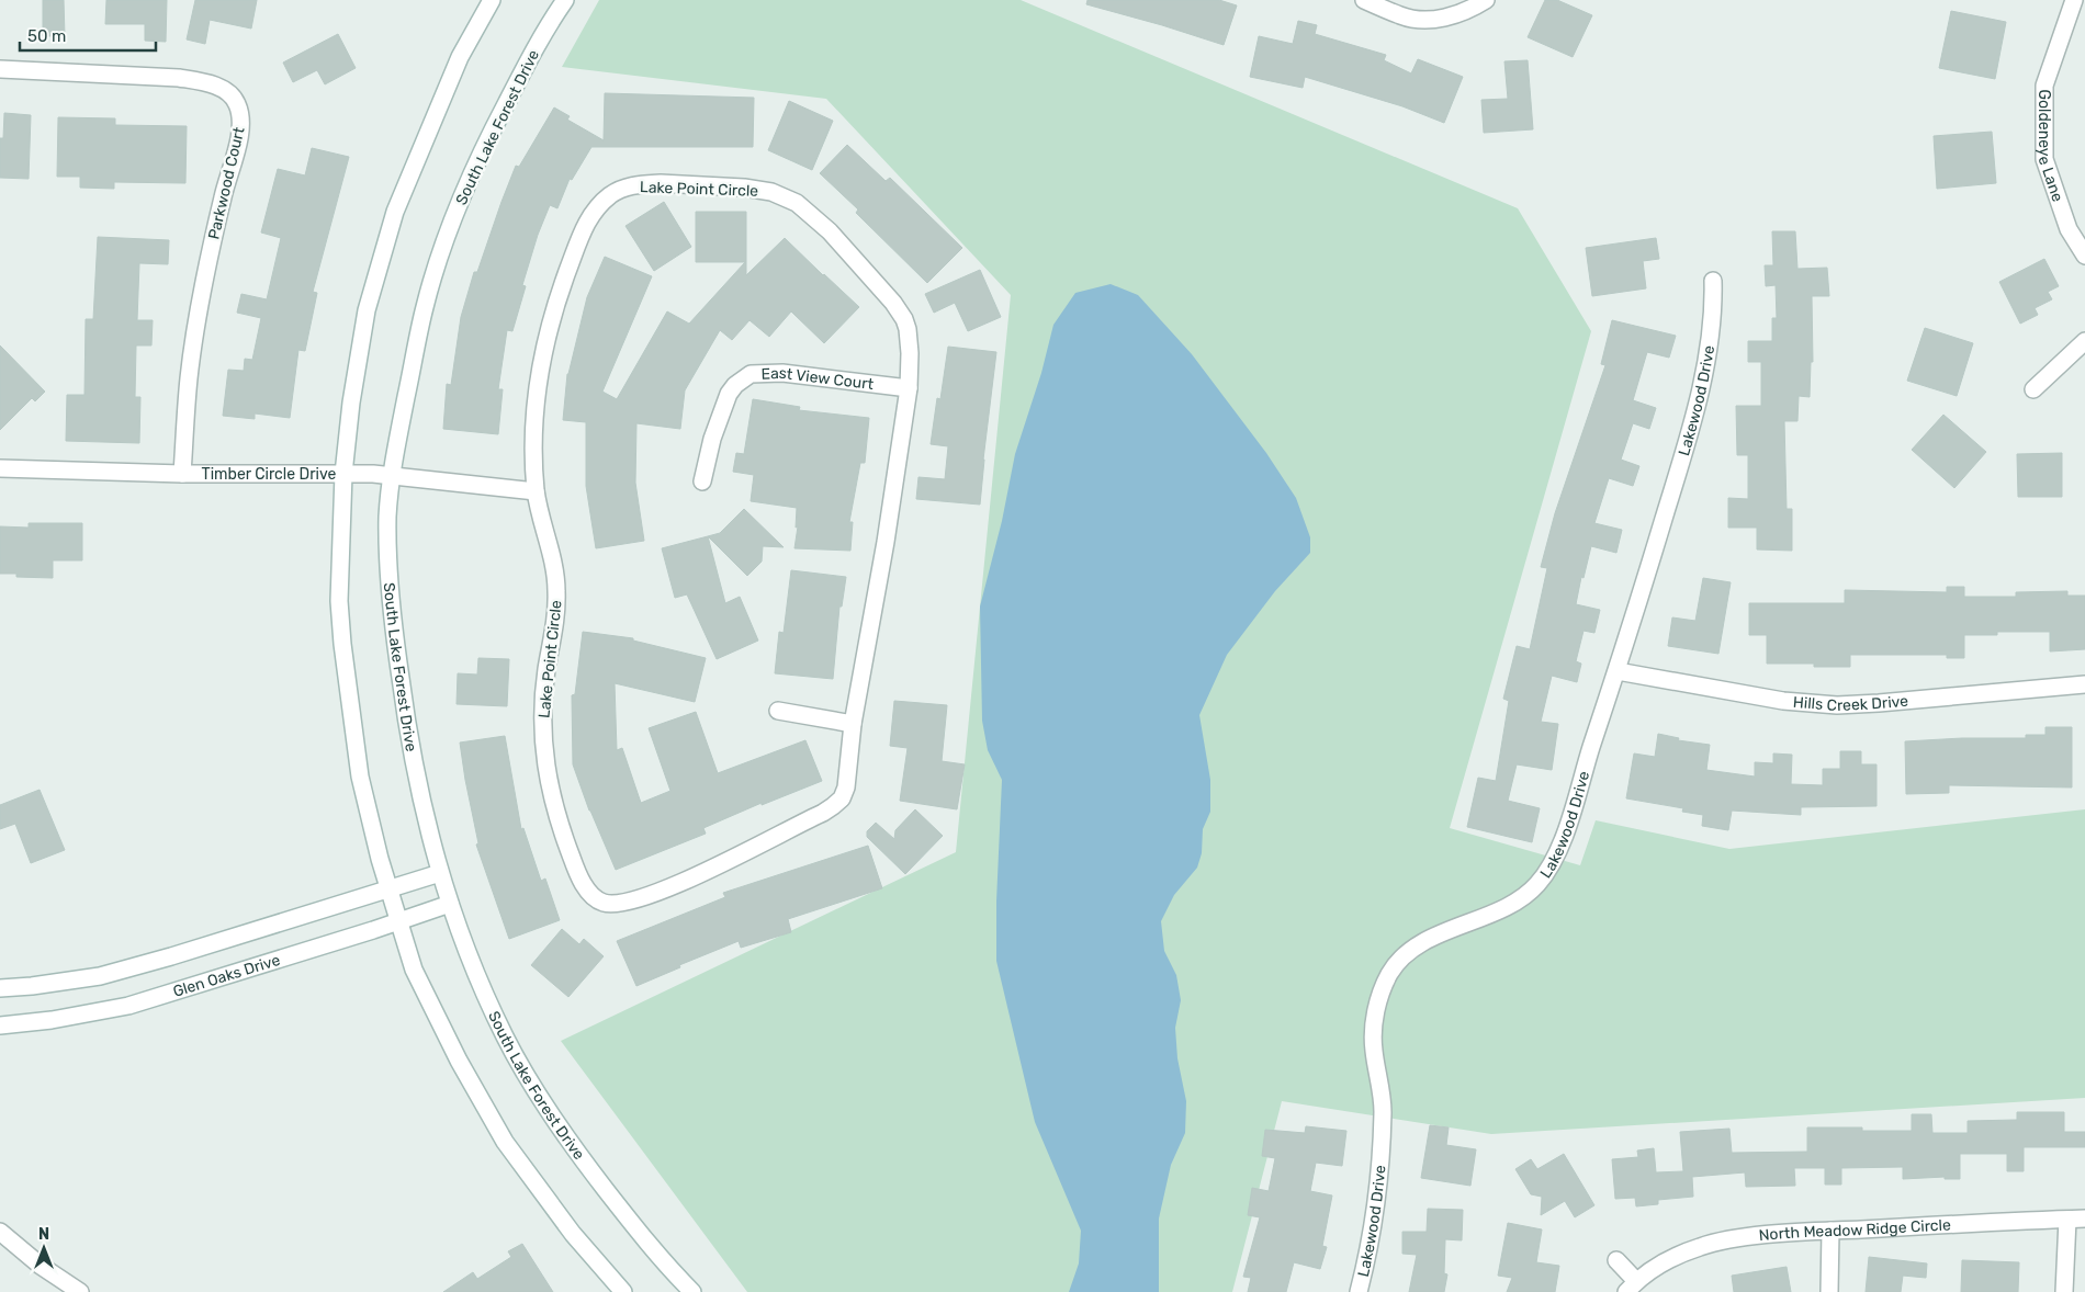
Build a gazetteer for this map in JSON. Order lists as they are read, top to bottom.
{
  "streets": {
    "street": [
      "South Lake Forest Drive",
      "Goldeneye Lane",
      "Parkwood Court",
      "Lake Point Circle",
      "East View Court",
      "Lakewood Drive",
      "Timber Circle Drive",
      "Hills Creek Drive",
      "Glen Oaks Drive",
      "North Meadow Ridge Circle"
    ]
  },
  "crossings": [
    ["South Lake Forest Drive", "Timber Circle Drive"],
    ["South Lake Forest Drive", "Glen Oaks Drive"],
    ["Parkwood Court", "Timber Circle Drive"],
    ["Lake Point Circle", "East View Court"],
    ["Lake Point Circle", "Timber Circle Drive"],
    ["Lakewood Drive", "Hills Creek Drive"]
  ],
  "scale_bar": "50 m",
  "north": "top"
}
